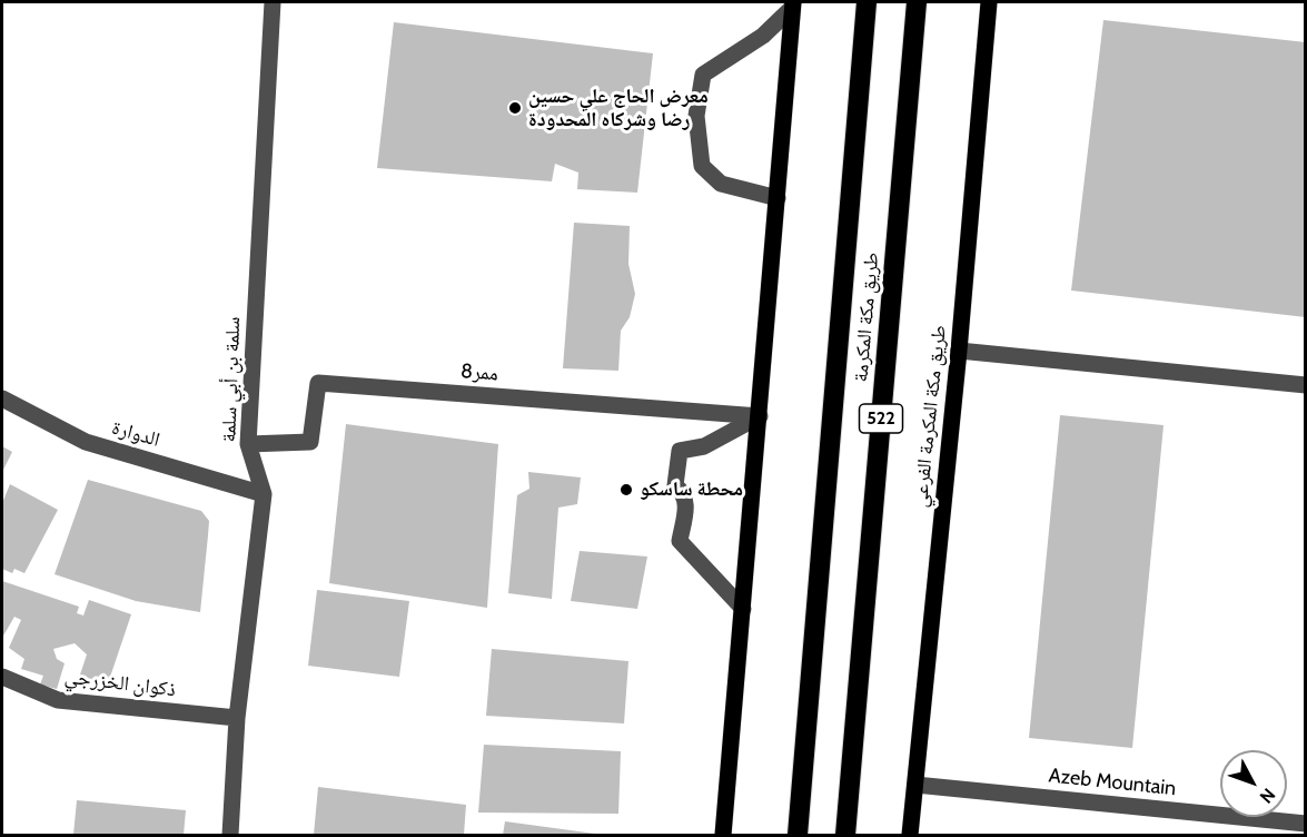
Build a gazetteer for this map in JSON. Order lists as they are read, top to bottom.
{
  "streets": {
    "highway": ["طريق مكة المكرمة", "522"],
    "main road": ["طريق مكة المكرمة الفرعي"],
    "street": [
      "ممر8",
      "سلمة بن أبي سلمة",
      "الدوارة",
      "ذكوان الخزرجي",
      "Azeb Mountain"
    ]
  },
  "crossings": [
    ["ممر8", "سلمة بن أبي سلمة"],
    ["سلمة بن أبي سلمة", "الدوارة"],
    ["سلمة بن أبي سلمة", "ذكوان الخزرجي"],
    ["طريق مكة المكرمة الفرعي", "Azeb Mountain"]
  ],
  "places": ["معرض الحاج علي حسين رضا وشركاه المحدودة", "محطة ساسكو"],
  "north": "bottom right"
}
